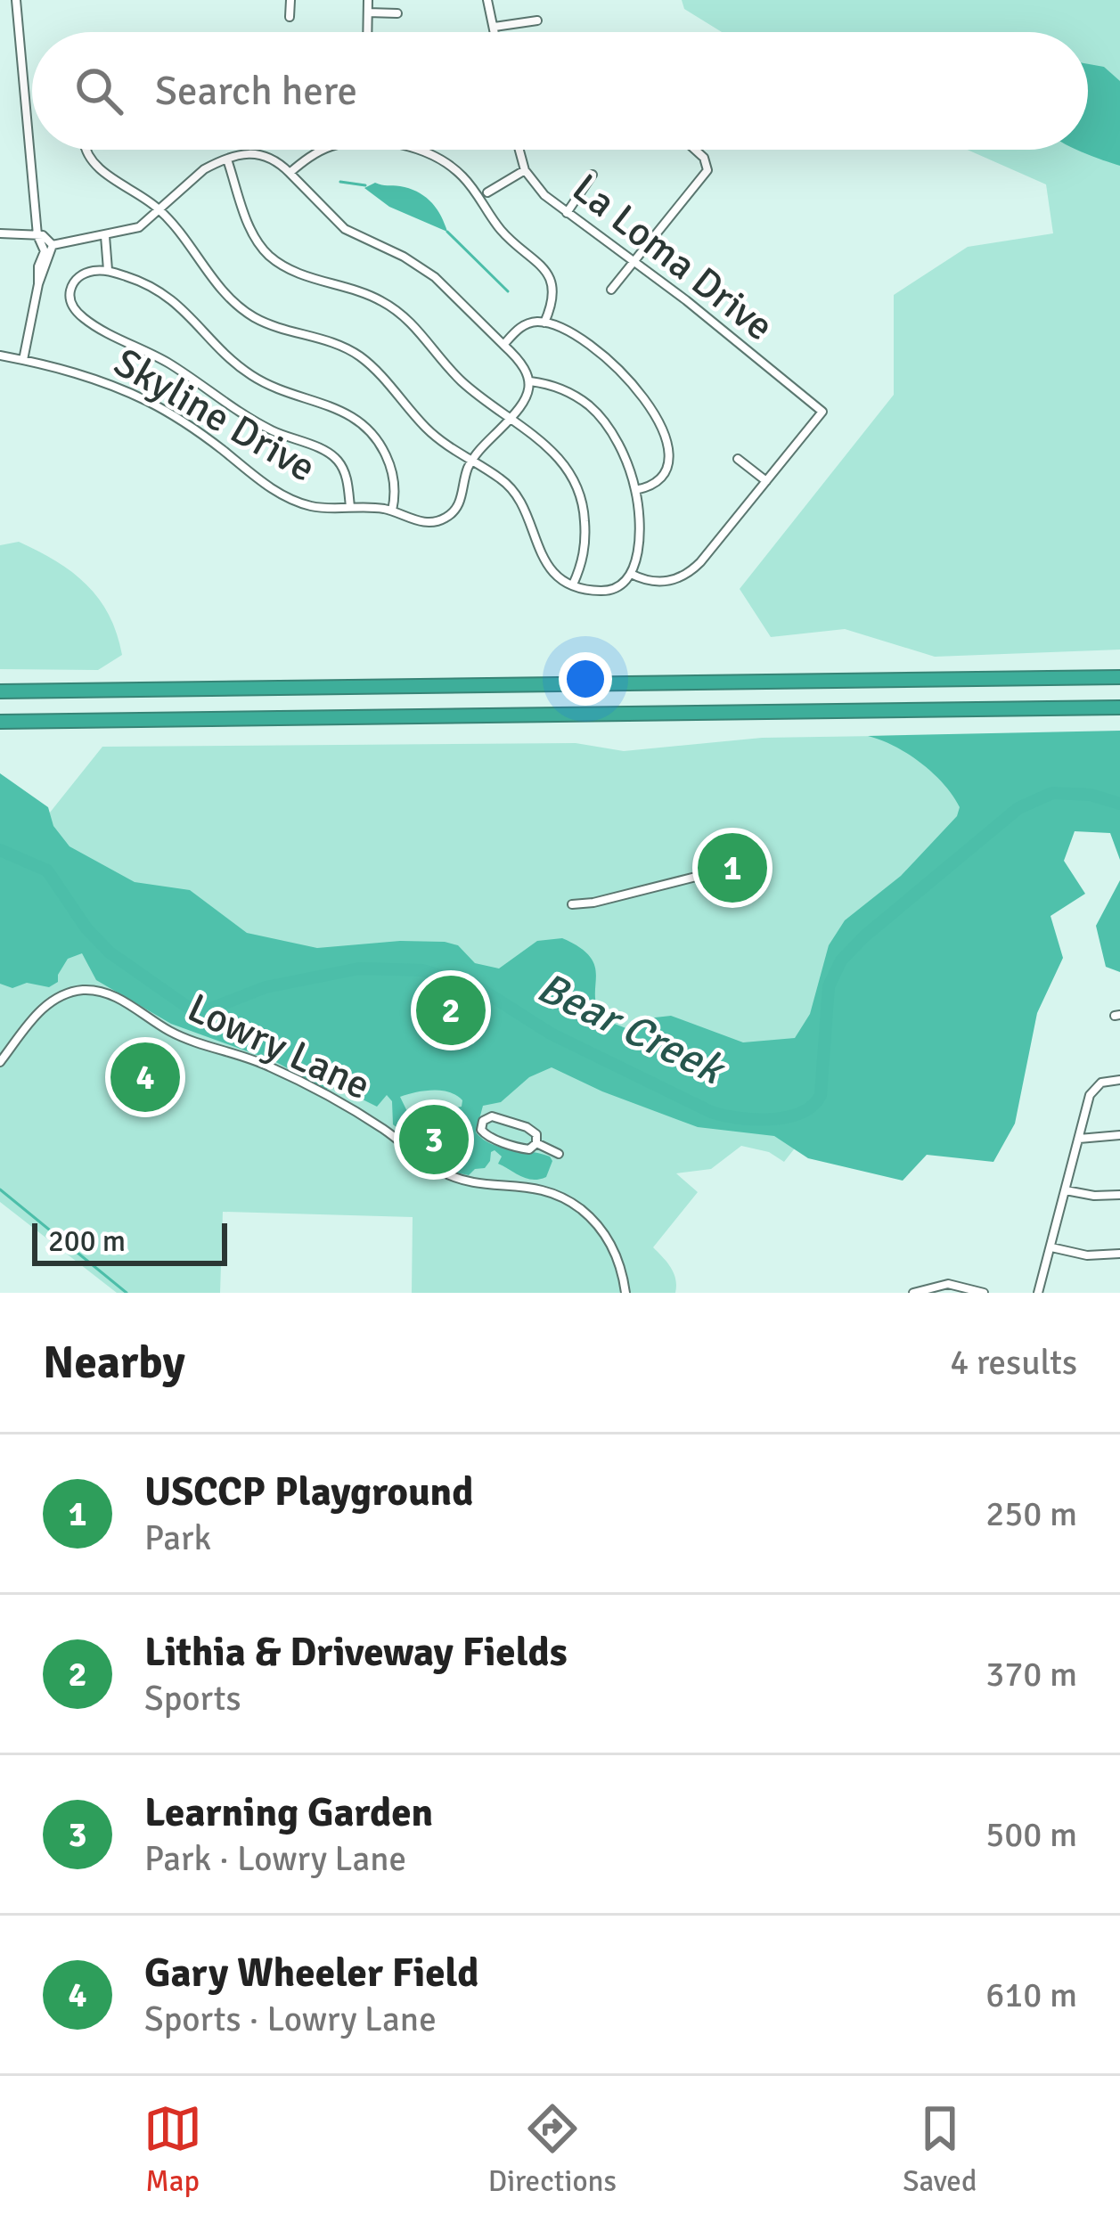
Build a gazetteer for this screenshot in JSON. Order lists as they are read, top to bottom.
{
  "streets": {
    "street": ["La Loma Drive", "Skyline Drive", "Lowry Lane"]
  },
  "water": ["Bear Creek"],
  "scale_bar": "200 m",
  "page": {
    "search": "Search here",
    "pins": [
      "1",
      "2",
      "4",
      "3"
    ],
    "scale": "200 m",
    "heading": ["Nearby", "4 results"],
    "list": [
      {
        "mark": "1",
        "name": "USCCP Playground",
        "note": "Park",
        "value": "250 m"
      },
      {
        "mark": "2",
        "name": "Lithia & Driveway Fields",
        "note": "Sports",
        "value": "370 m"
      },
      {
        "mark": "3",
        "name": "Learning Garden",
        "note": "Park · Lowry Lane",
        "value": "500 m"
      },
      {
        "mark": "4",
        "name": "Gary Wheeler Field",
        "note": "Sports · Lowry Lane",
        "value": "610 m"
      }
    ],
    "nav": ["Map", "Directions", "Saved"]
  }
}
